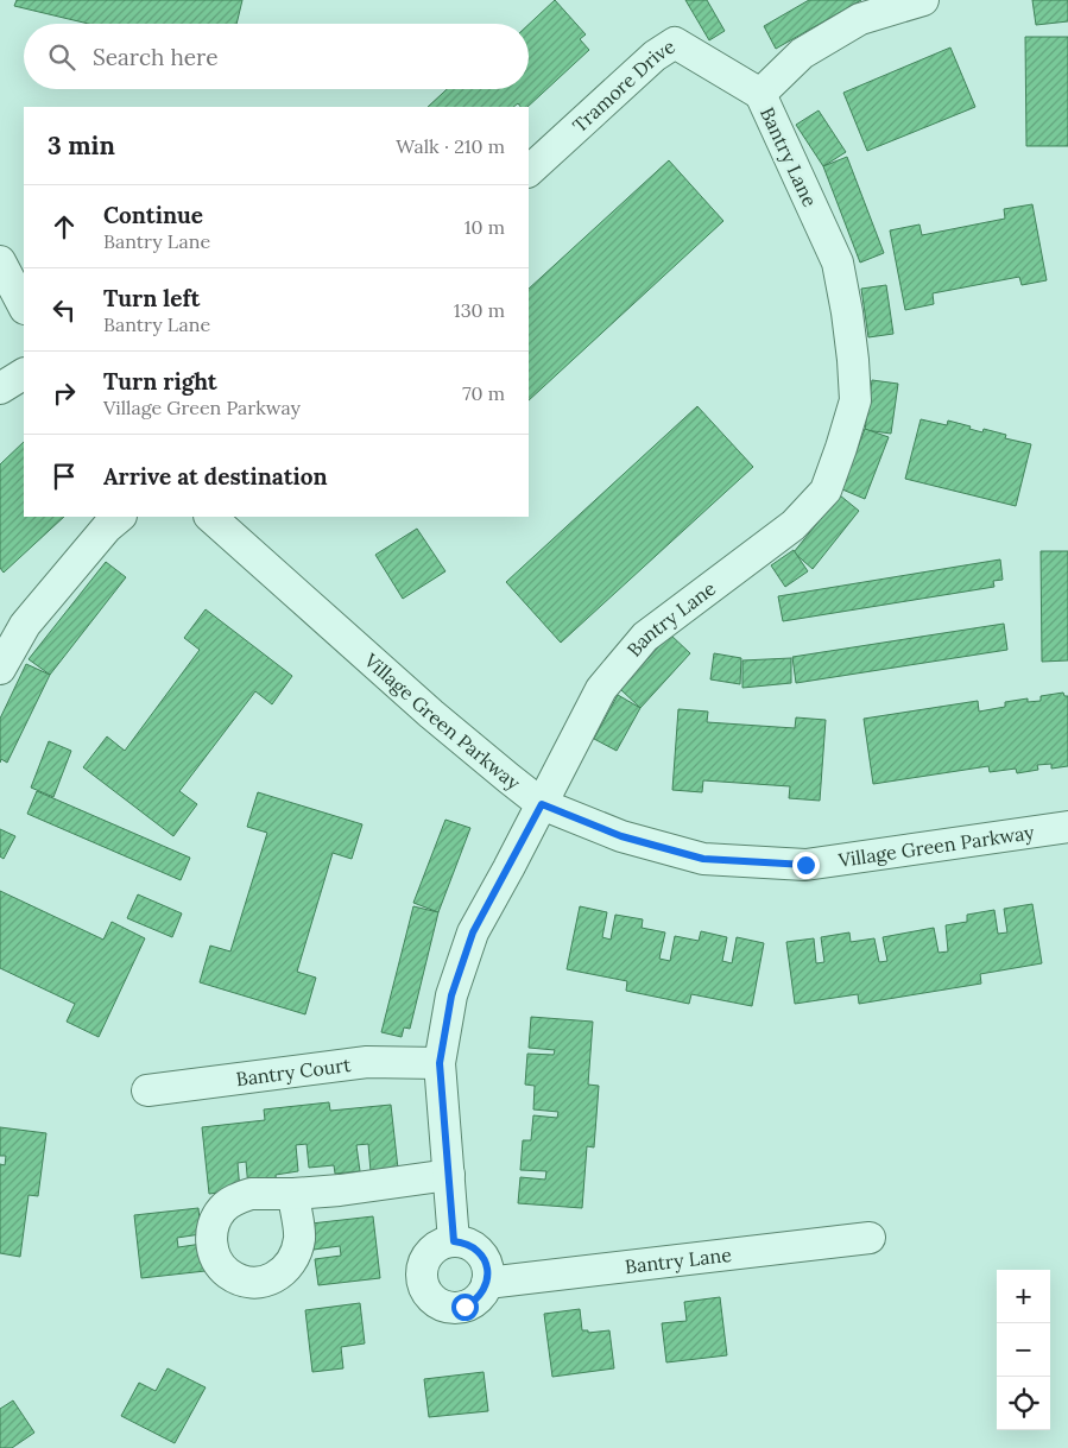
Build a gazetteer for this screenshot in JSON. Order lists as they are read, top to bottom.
{
  "streets": {
    "street": [
      "Tramore Drive",
      "Bantry Lane",
      "Village Green Parkway",
      "Bantry Court"
    ]
  },
  "crossings": [
    ["Tramore Drive", "Bantry Lane"],
    ["Bantry Lane", "Village Green Parkway"],
    ["Bantry Lane", "Bantry Court"]
  ],
  "page": {
    "search": "Search here",
    "heading": ["3 min", "Walk · 210 m"],
    "list": [
      ["Continue", "Bantry Lane", "10 m"],
      ["Turn left", "Bantry Lane", "130 m"],
      ["Turn right", "Village Green Parkway", "70 m"],
      "Arrive at destination"
    ],
    "map_buttons": ["+", "−"]
  }
}
